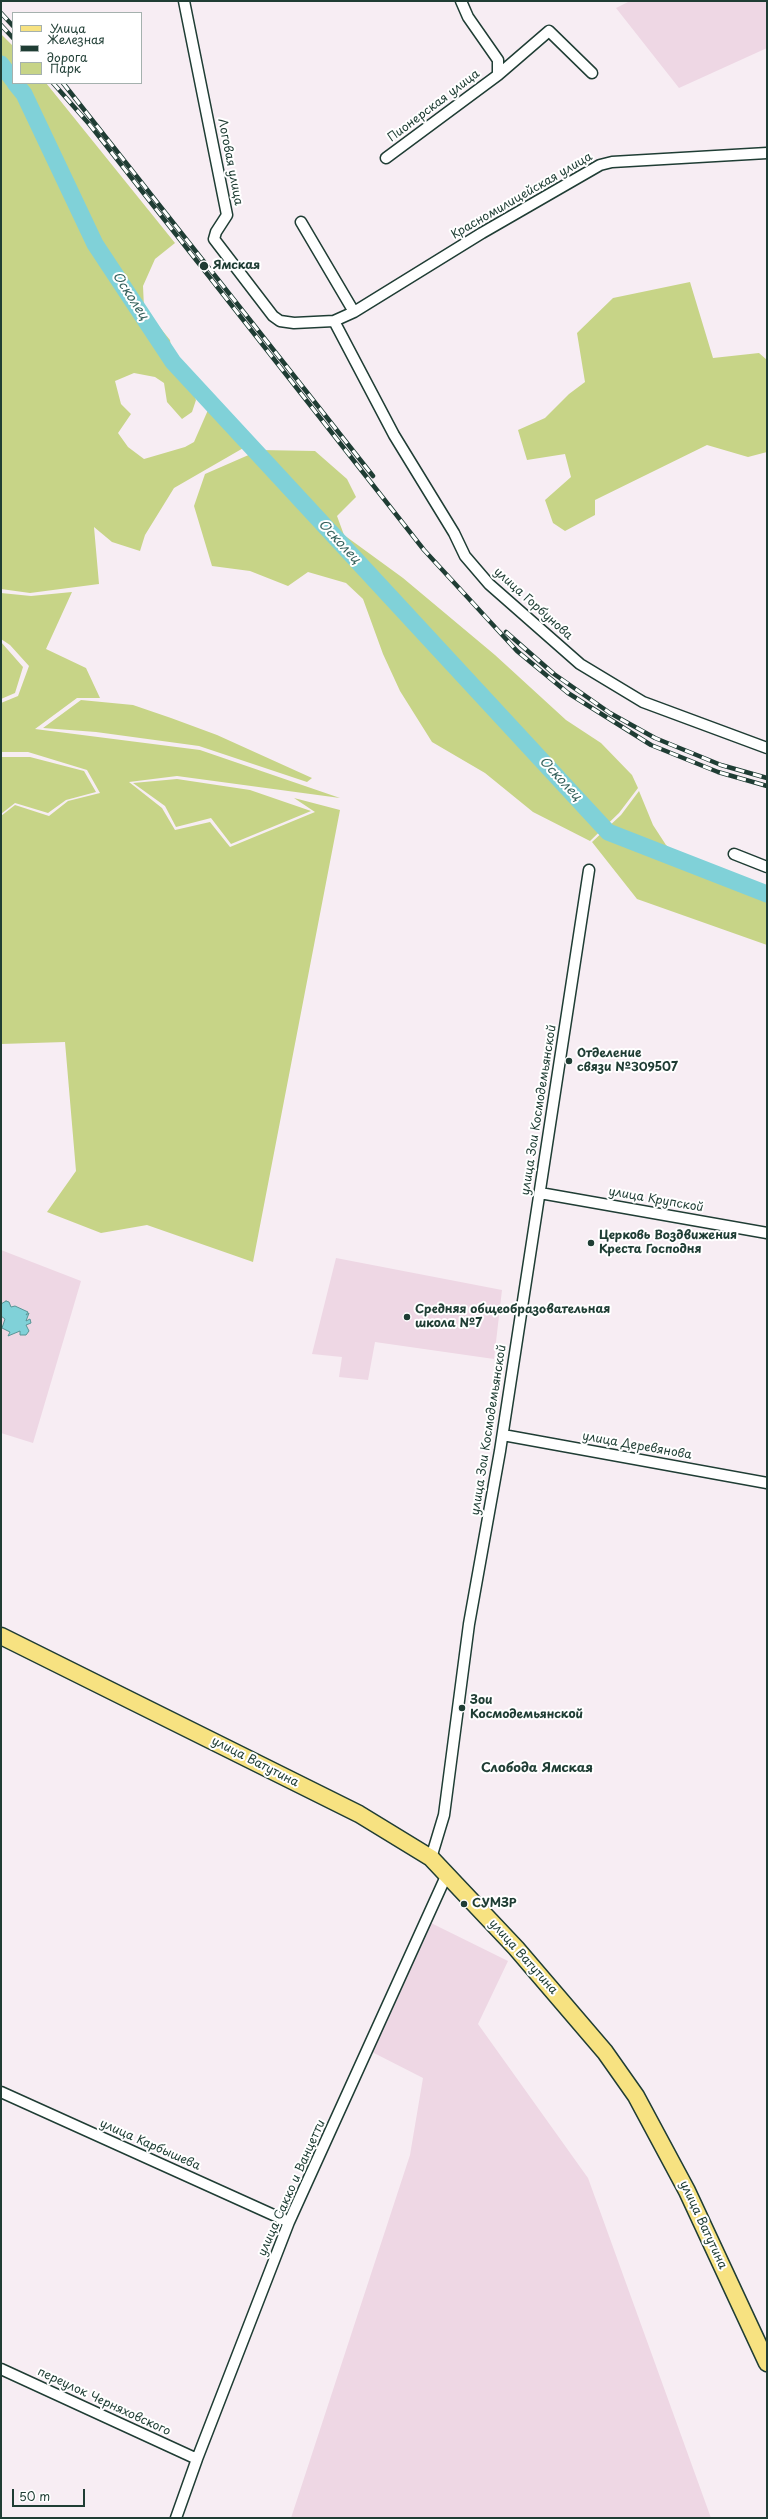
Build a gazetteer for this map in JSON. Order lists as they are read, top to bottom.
{
  "streets": {
    "main road": ["улица Ватутина"],
    "street": [
      "Пионерская улица",
      "Логовая улица",
      "Красномилицейская улица",
      "улица Горбунова",
      "улица Зои Космодемьянской",
      "улица Крупской",
      "улица Деревянова",
      "улица Карбышева",
      "улица Сакко и Ванцетти",
      "переулок Черняховского"
    ]
  },
  "crossings": [
    ["Логовая улица", "Красномилицейская улица"],
    ["Логовая улица", "улица Горбунова"],
    ["Красномилицейская улица", "улица Горбунова"],
    ["улица Зои Космодемьянской", "улица Крупской"],
    ["улица Зои Космодемьянской", "улица Деревянова"],
    ["улица Зои Космодемьянской", "улица Ватутина"],
    ["улица Ватутина", "улица Сакко и Ванцетти"],
    ["улица Карбышева", "улица Сакко и Ванцетти"],
    ["улица Сакко и Ванцетти", "переулок Черняховского"]
  ],
  "districts": ["Слобода Ямская"],
  "water": ["Осколец"],
  "places": [
    "Ямская",
    "Отделение связи №309507",
    "Церковь Воздвижения Креста Господня",
    "Средняя общеобразовательная школа №7",
    "Зои Космодемьянской",
    "СУМЗР"
  ],
  "legend": ["Улица", "Железная дорога", "Парк"],
  "scale_bar": "50 m"
}
